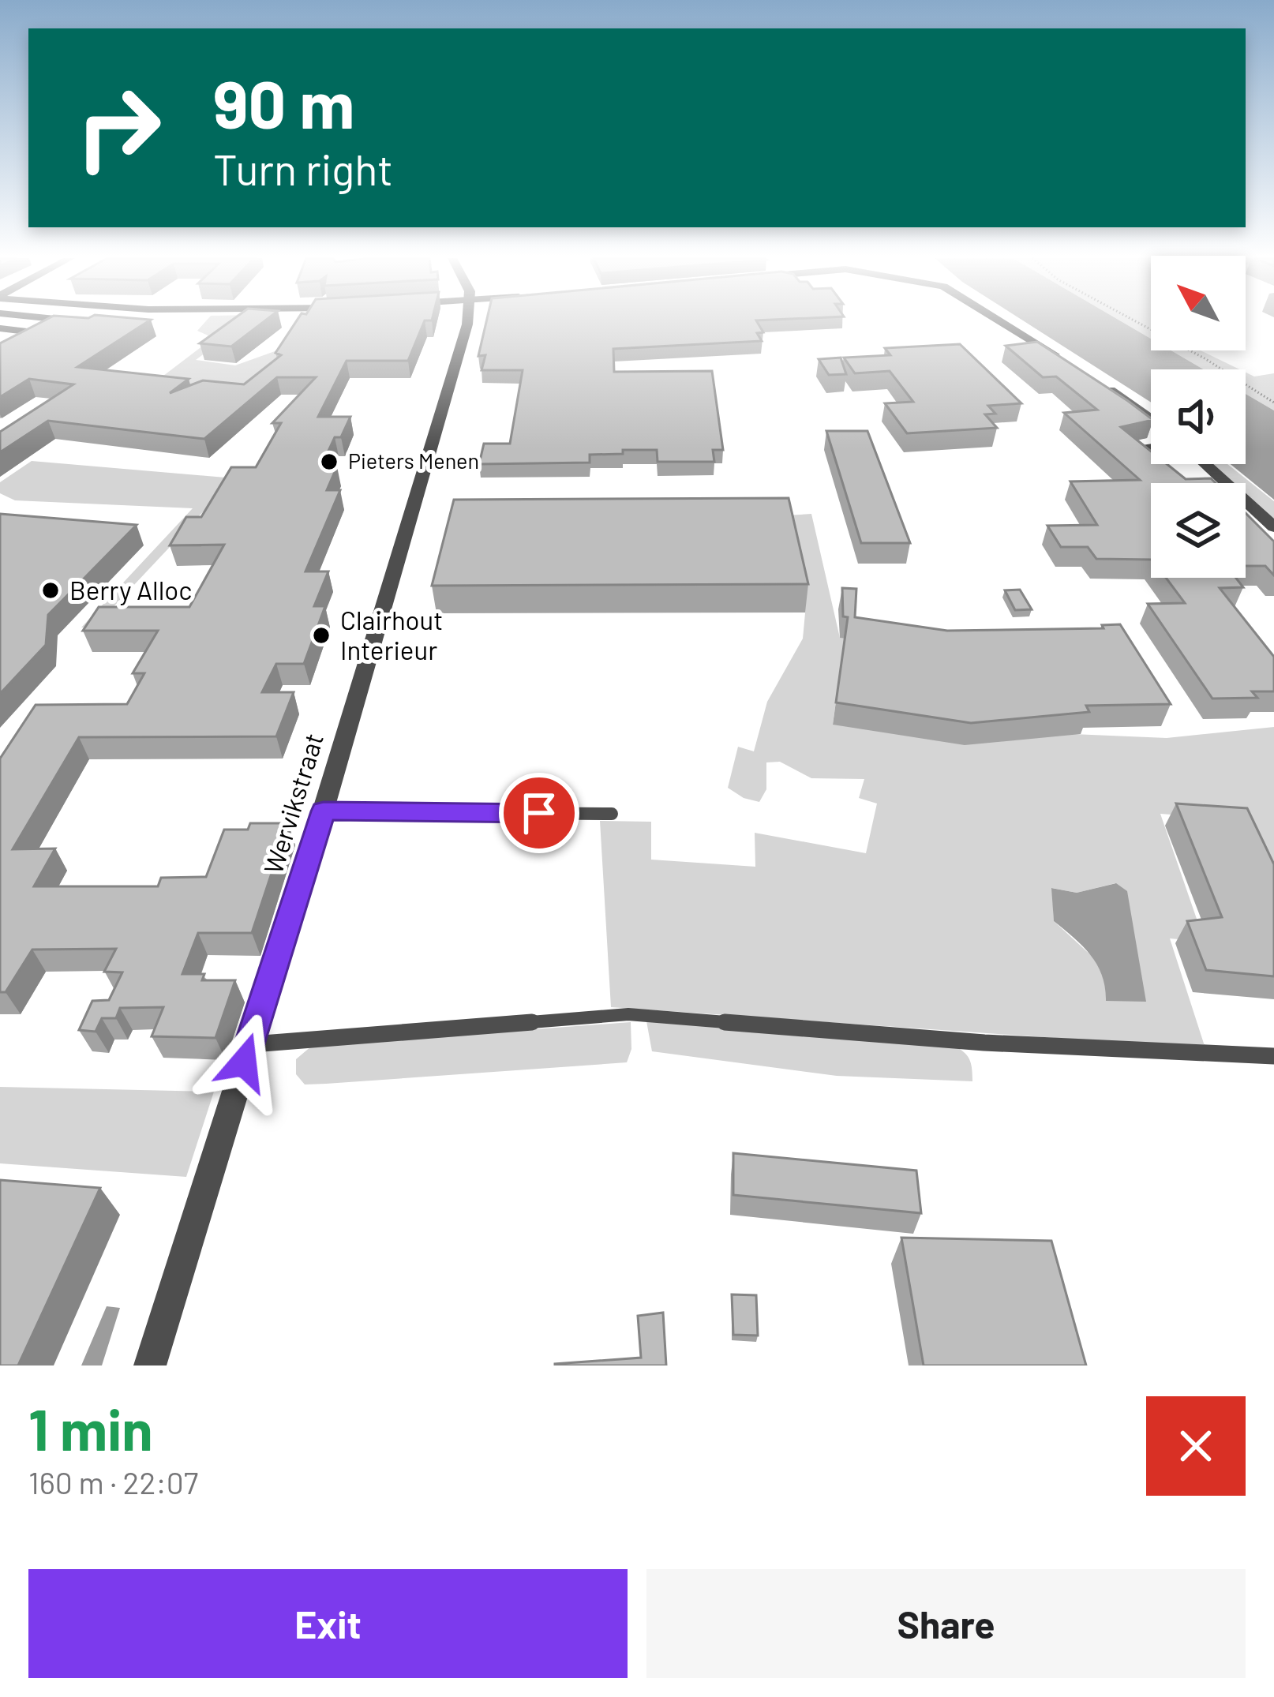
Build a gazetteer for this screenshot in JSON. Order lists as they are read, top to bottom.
{
  "streets": {
    "street": ["Wervikstraat"]
  },
  "places": ["Pieters Menen", "Berry Alloc", "Clairhout Interieur"],
  "north": "top left",
  "page": {
    "turn": ["90 m", "Turn right"],
    "heading": ["1 min", "160 m · 22:07"],
    "buttons": ["Exit", "Share"]
  }
}
